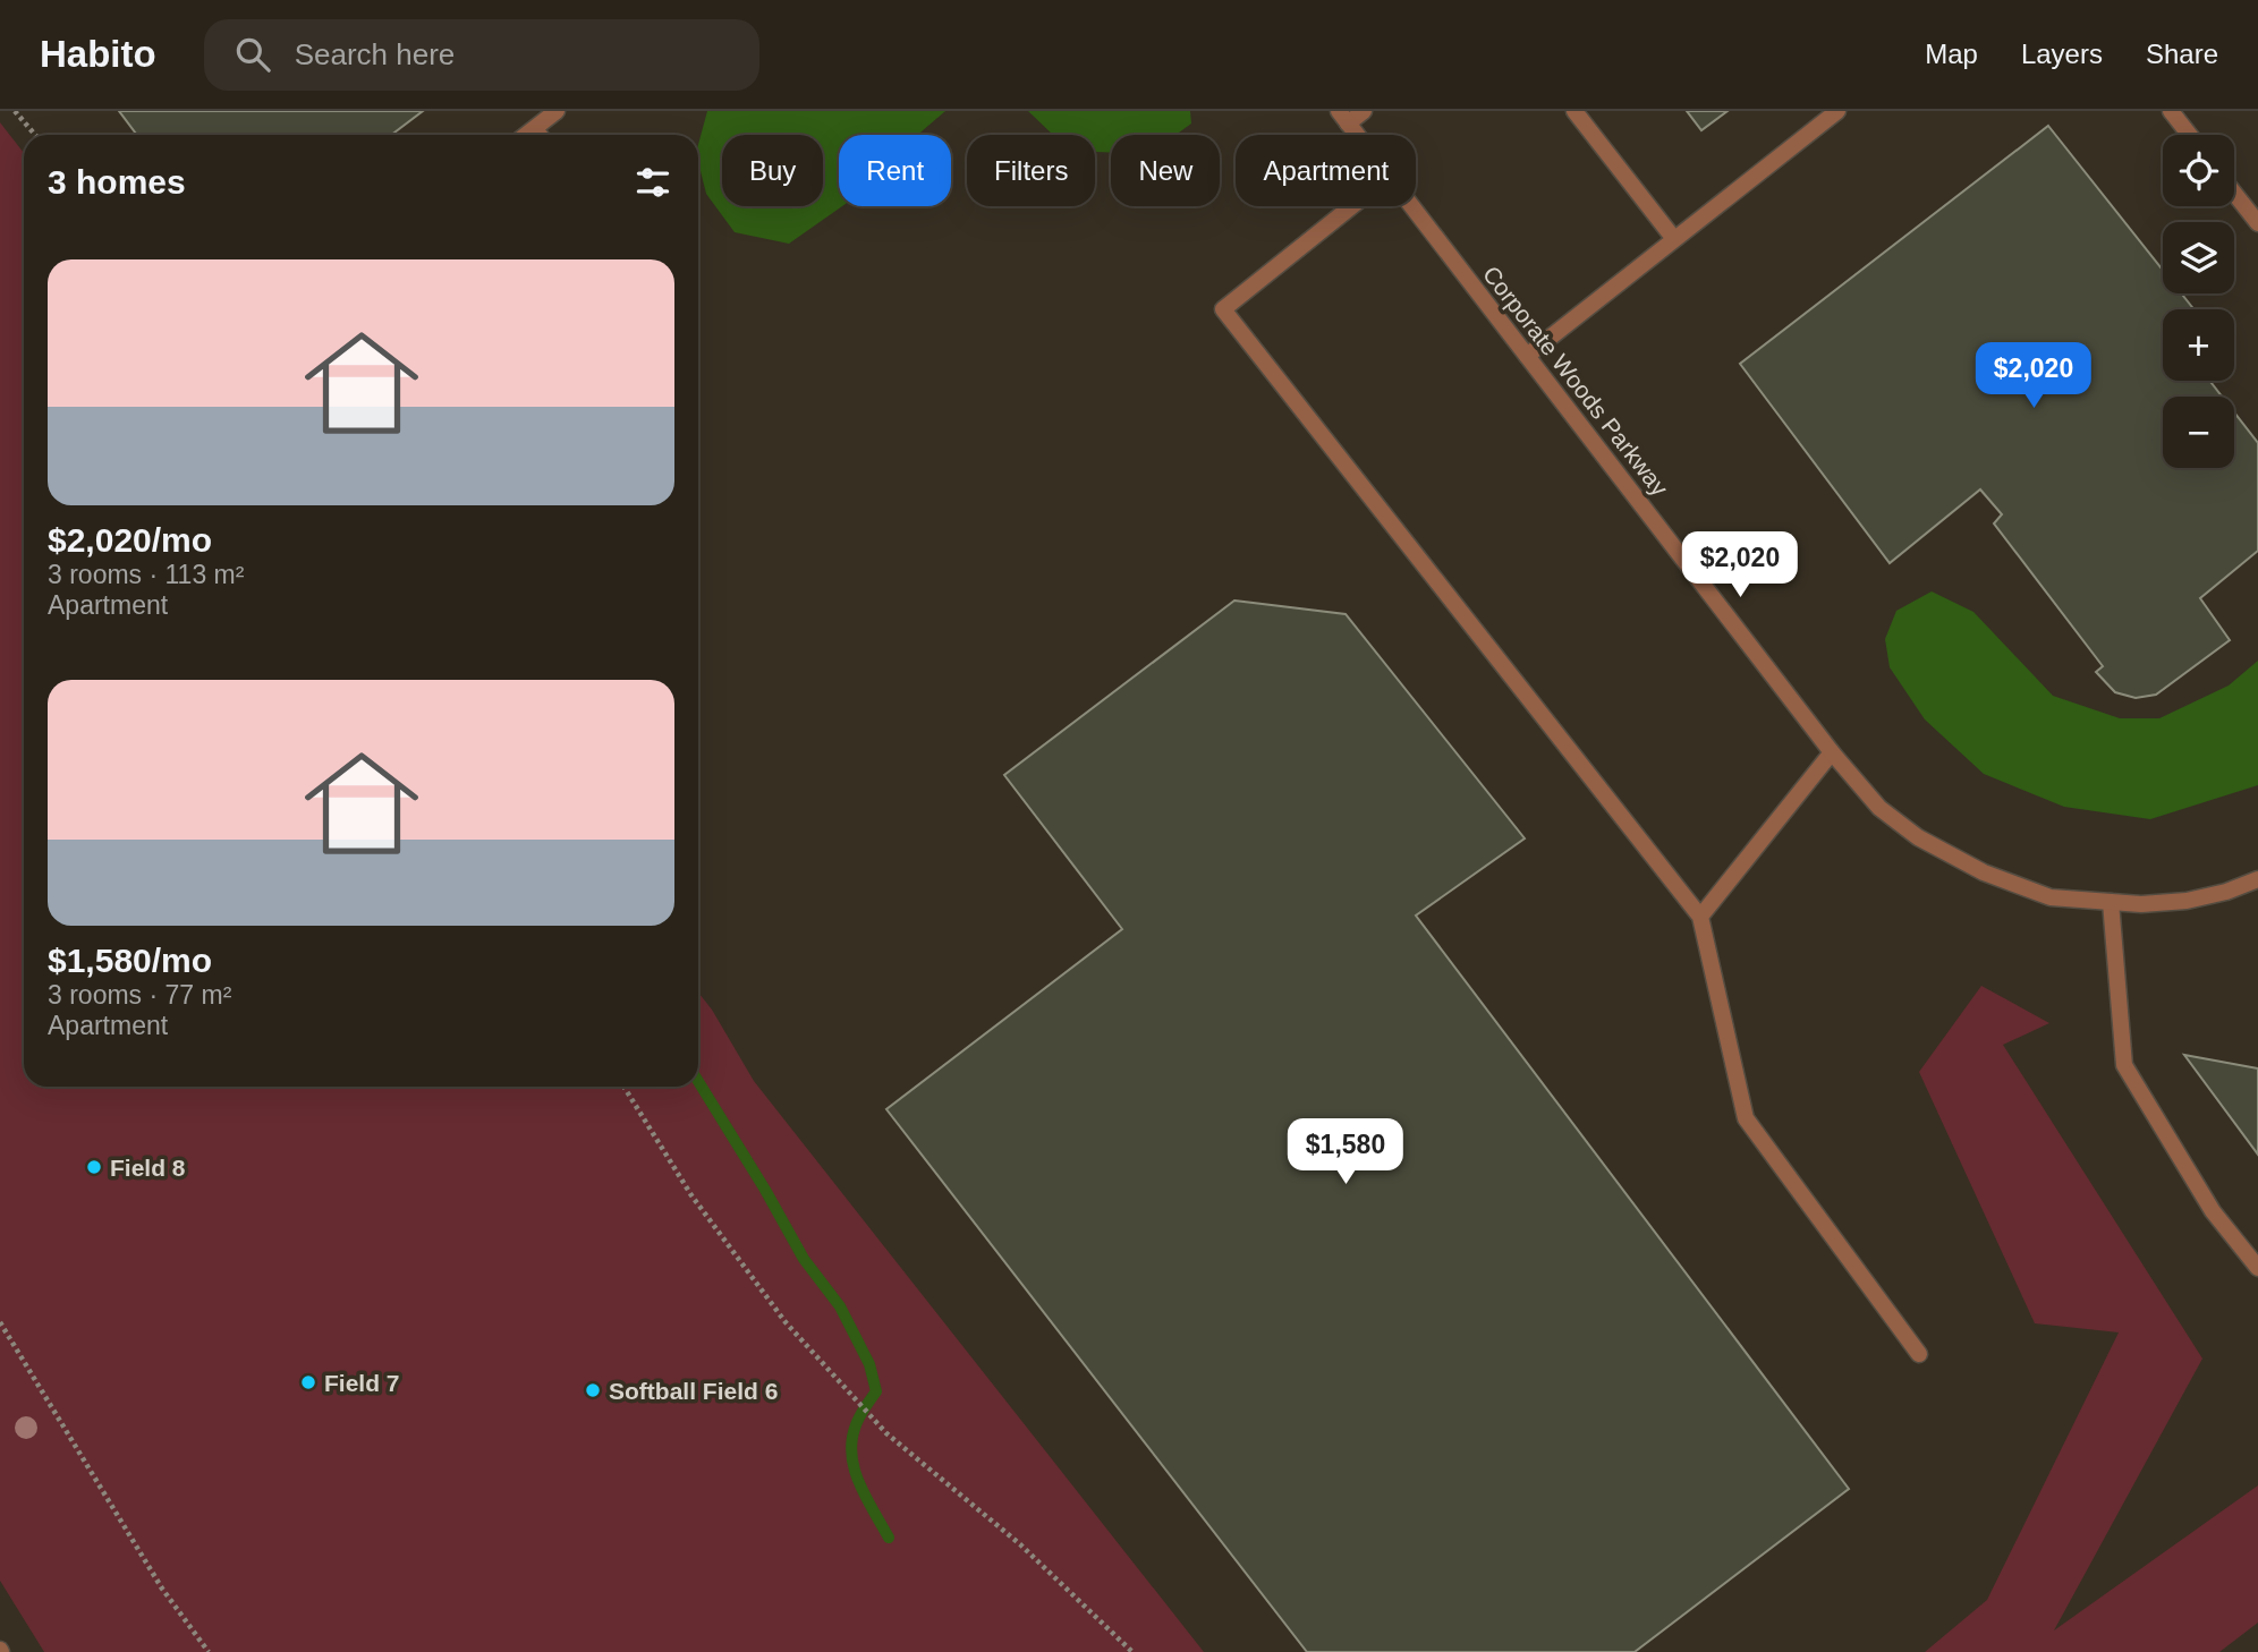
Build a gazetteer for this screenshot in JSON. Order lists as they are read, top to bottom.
{
  "streets": {
    "street": ["Corporate Woods Parkway"]
  },
  "places": ["Field 8", "Field 7", "Softball Field 6"],
  "page": {
    "header": "Habito",
    "search": "Search here",
    "nav": ["Map", "Layers", "Share"],
    "map_buttons": ["+", "−"],
    "chip": [
      "Buy",
      "Rent",
      "Filters",
      "New",
      "Apartment"
    ],
    "heading": "3 homes",
    "list": [
      {
        "name": "$2,020/mo",
        "note": "3 rooms · 113 m² · Apartment"
      },
      {
        "name": "$1,580/mo",
        "note": "3 rooms · 77 m² · Apartment"
      }
    ],
    "price": ["$2,020", "$2,020", "$1,580"]
  }
}
